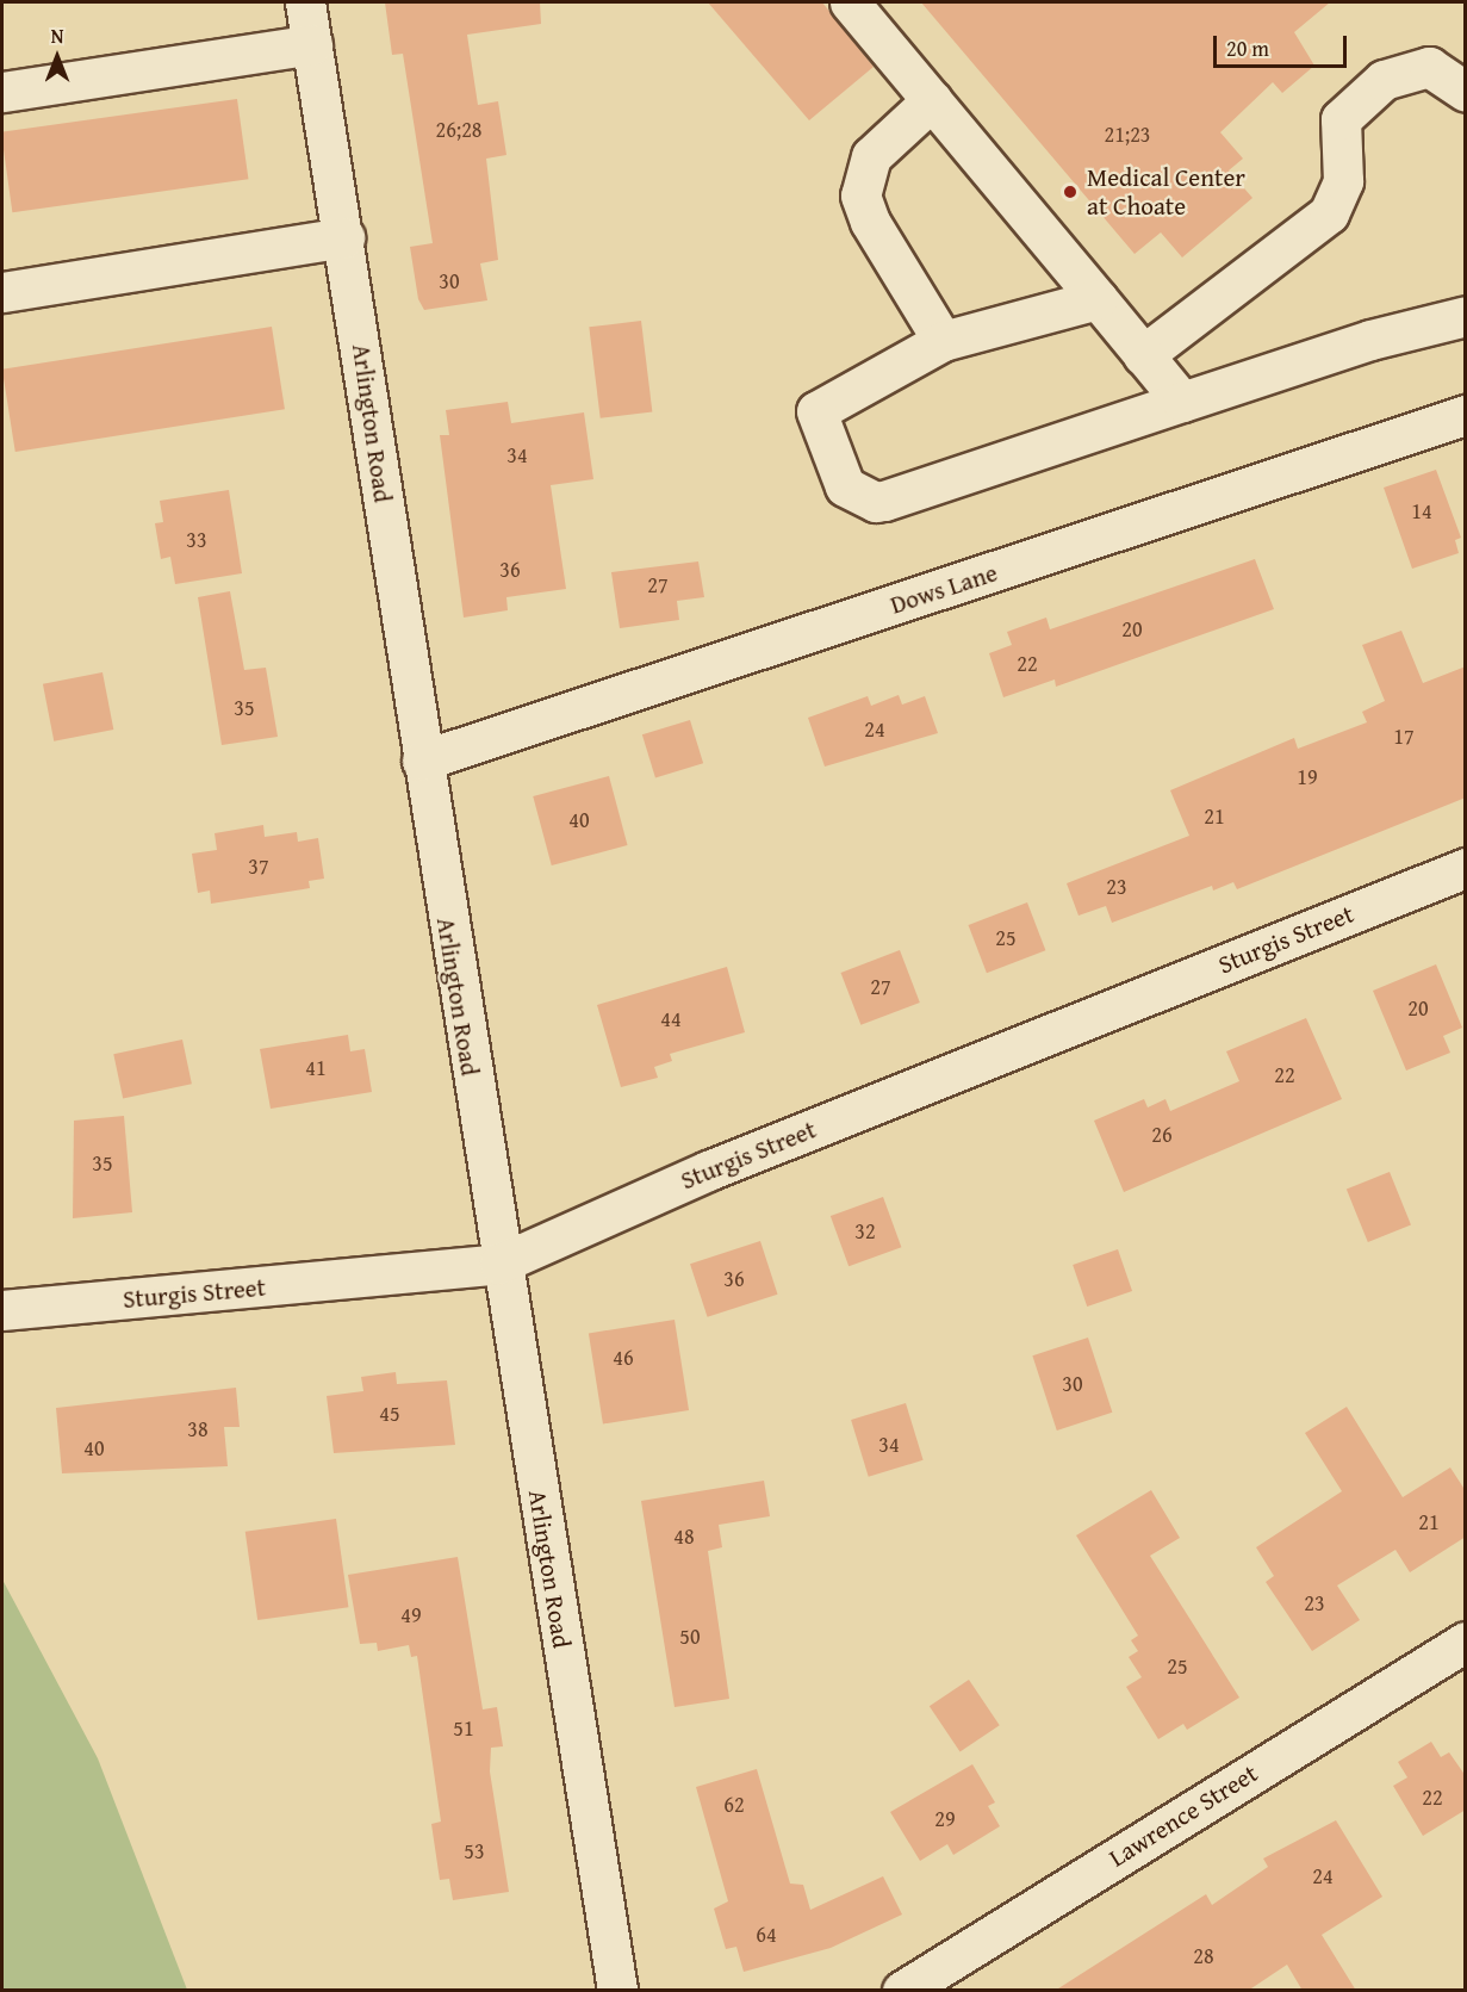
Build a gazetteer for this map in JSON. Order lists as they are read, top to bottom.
{
  "streets": {
    "street": [
      "Arlington Road",
      "Dows Lane",
      "Sturgis Street",
      "Lawrence Street"
    ]
  },
  "crossings": [
    ["Arlington Road", "Dows Lane"],
    ["Arlington Road", "Sturgis Street"]
  ],
  "places": ["Medical Center at Choate"],
  "house_numbers": [
    "26;28",
    "21;23",
    "30",
    "34",
    "14",
    "33",
    "36",
    "27",
    "20",
    "22",
    "35",
    "24",
    "17",
    "19",
    "21",
    "40",
    "37",
    "23",
    "25",
    "27",
    "20",
    "44",
    "41",
    "22",
    "26",
    "35",
    "32",
    "36",
    "46",
    "30",
    "45",
    "38",
    "34",
    "40",
    "21",
    "48",
    "23",
    "49",
    "50",
    "25",
    "51",
    "22",
    "62",
    "29",
    "53",
    "24",
    "64",
    "28"
  ],
  "scale_bar": "20 m",
  "north": "top"
}
